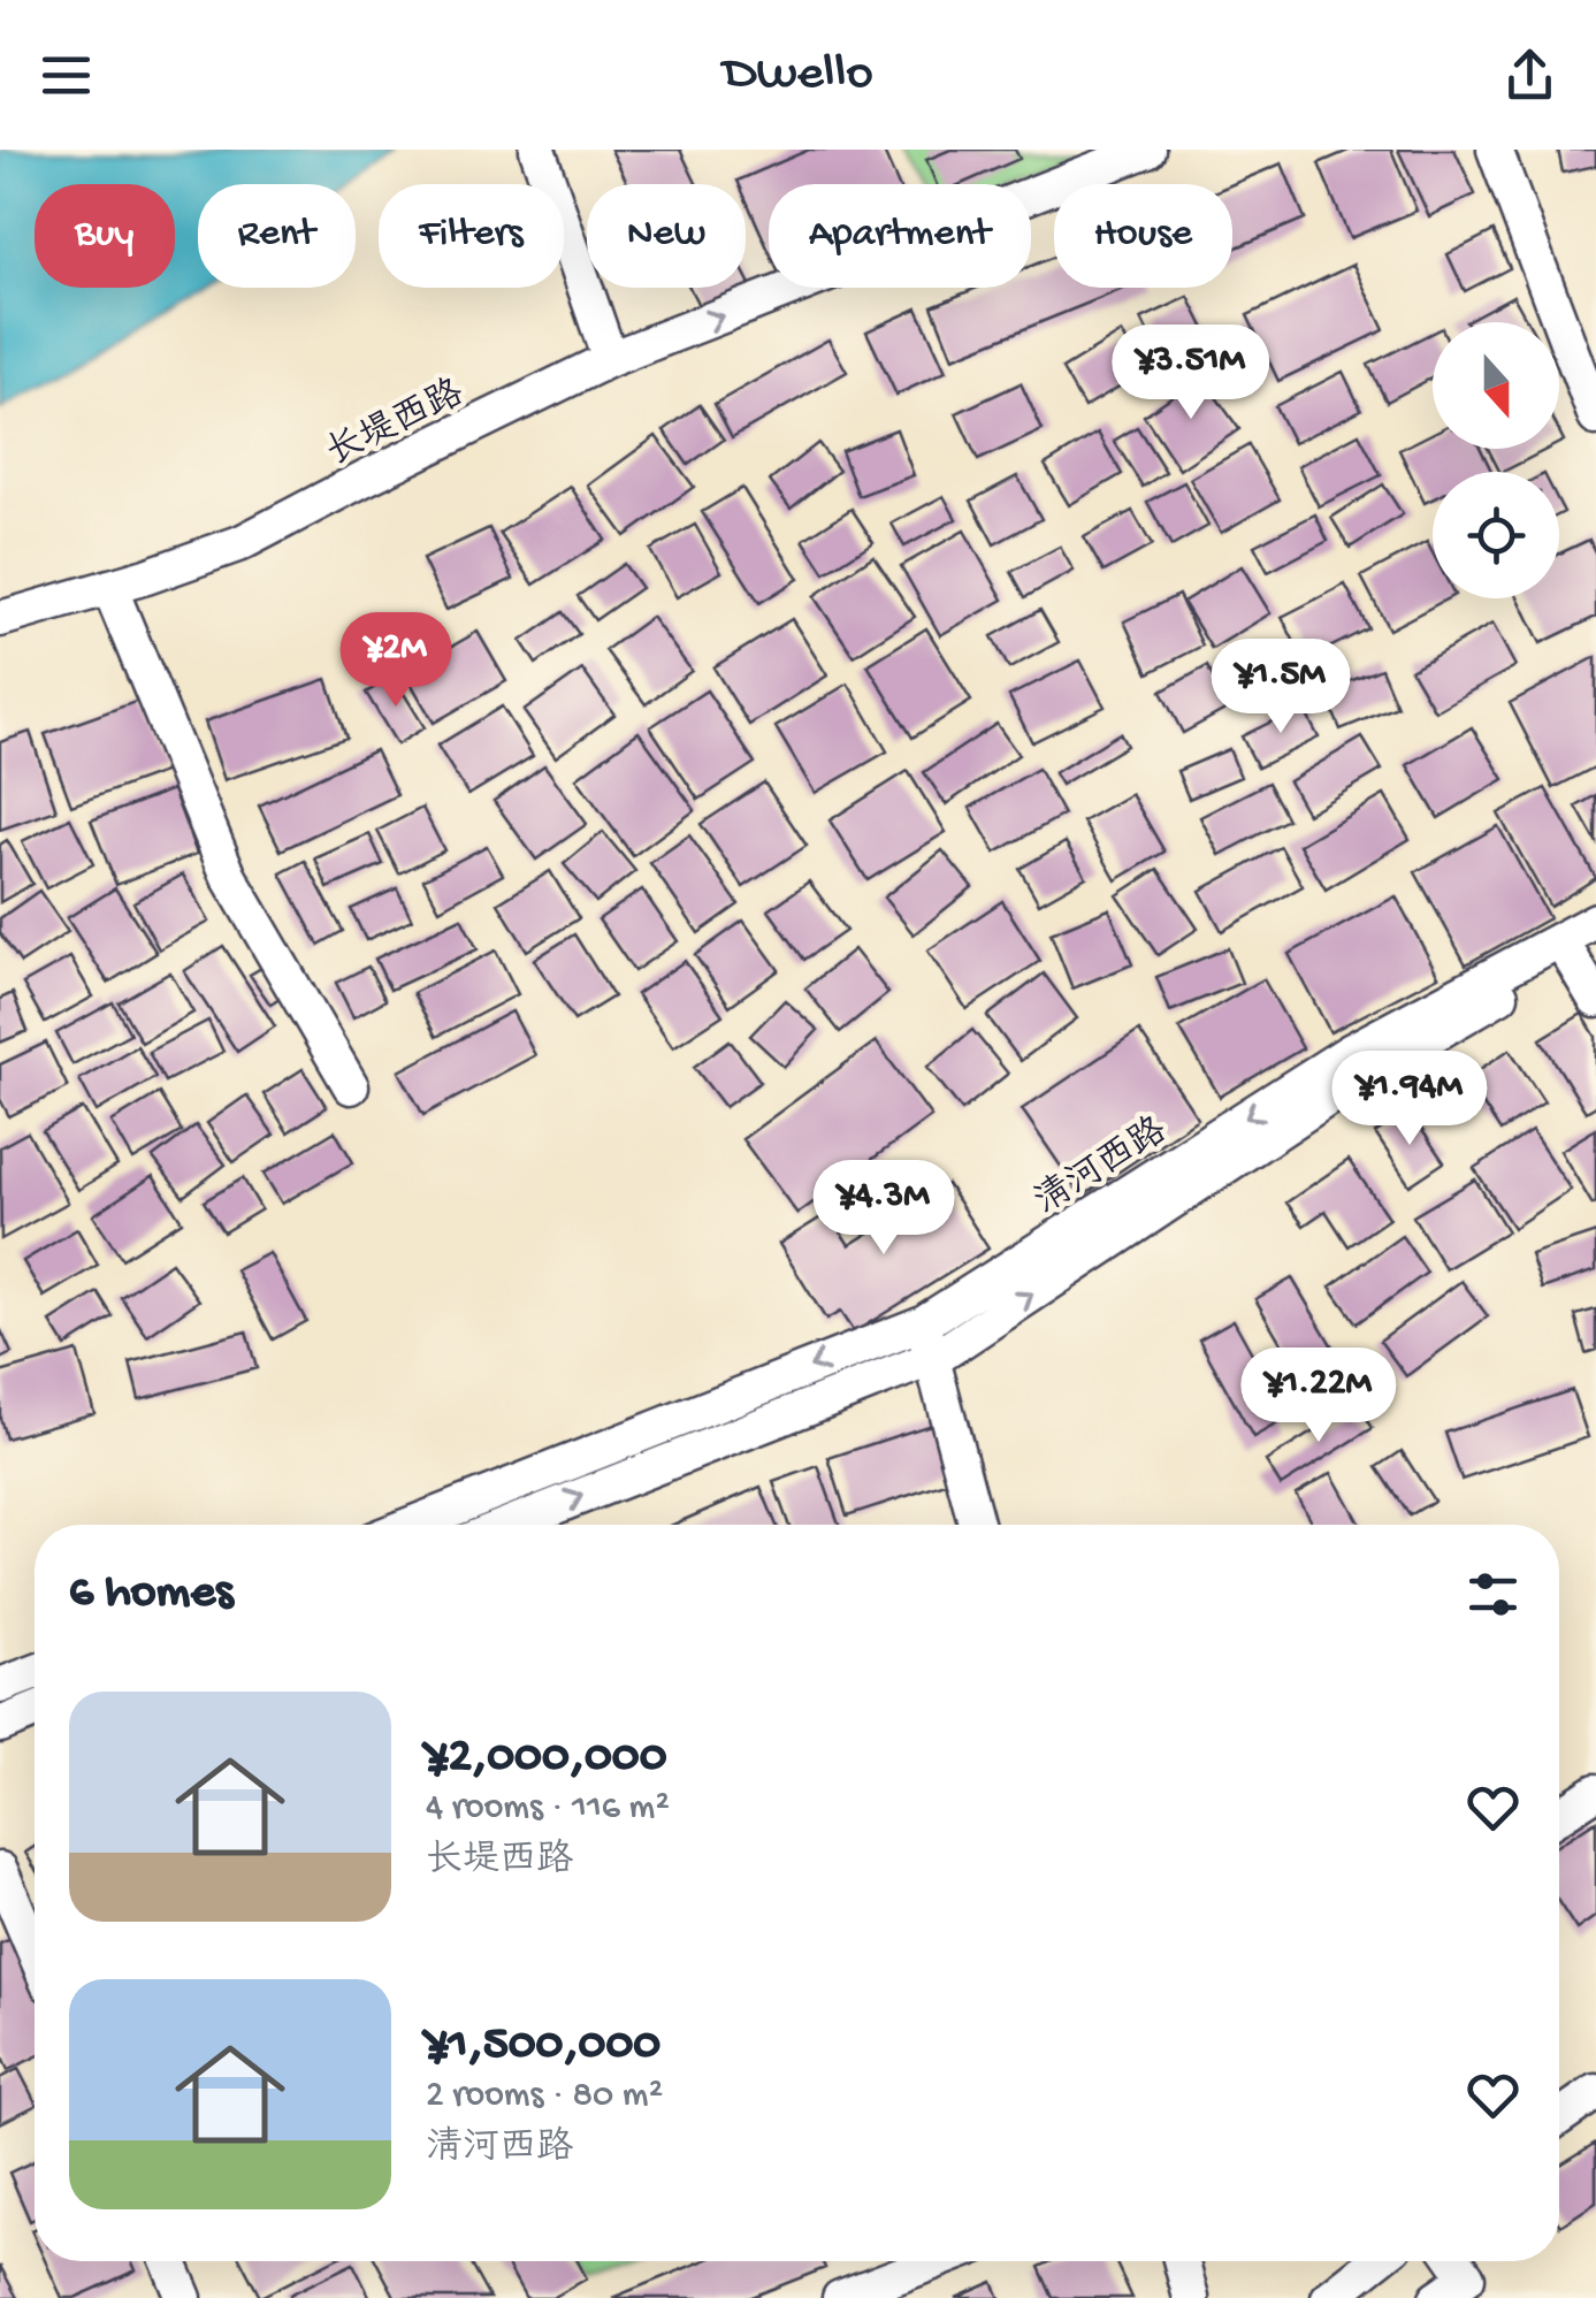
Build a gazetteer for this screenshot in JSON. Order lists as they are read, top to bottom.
{
  "streets": {
    "street": ["长堤西路", "清河西路"]
  },
  "one_way": ["长堤西路"],
  "north": "bottom",
  "page": {
    "header": "Dwello",
    "chip": [
      "Buy",
      "Rent",
      "Filters",
      "New",
      "Apartment",
      "House"
    ],
    "price": [
      "¥3.51M",
      "¥2M",
      "¥1.5M",
      "¥1.94M",
      "¥4.3M",
      "¥1.22M"
    ],
    "heading": "6 homes",
    "list": [
      {
        "name": "¥2,000,000",
        "note": "4 rooms · 116 m² · 长堤西路"
      },
      {
        "name": "¥1,500,000",
        "note": "2 rooms · 80 m² · 清河西路"
      }
    ]
  }
}
